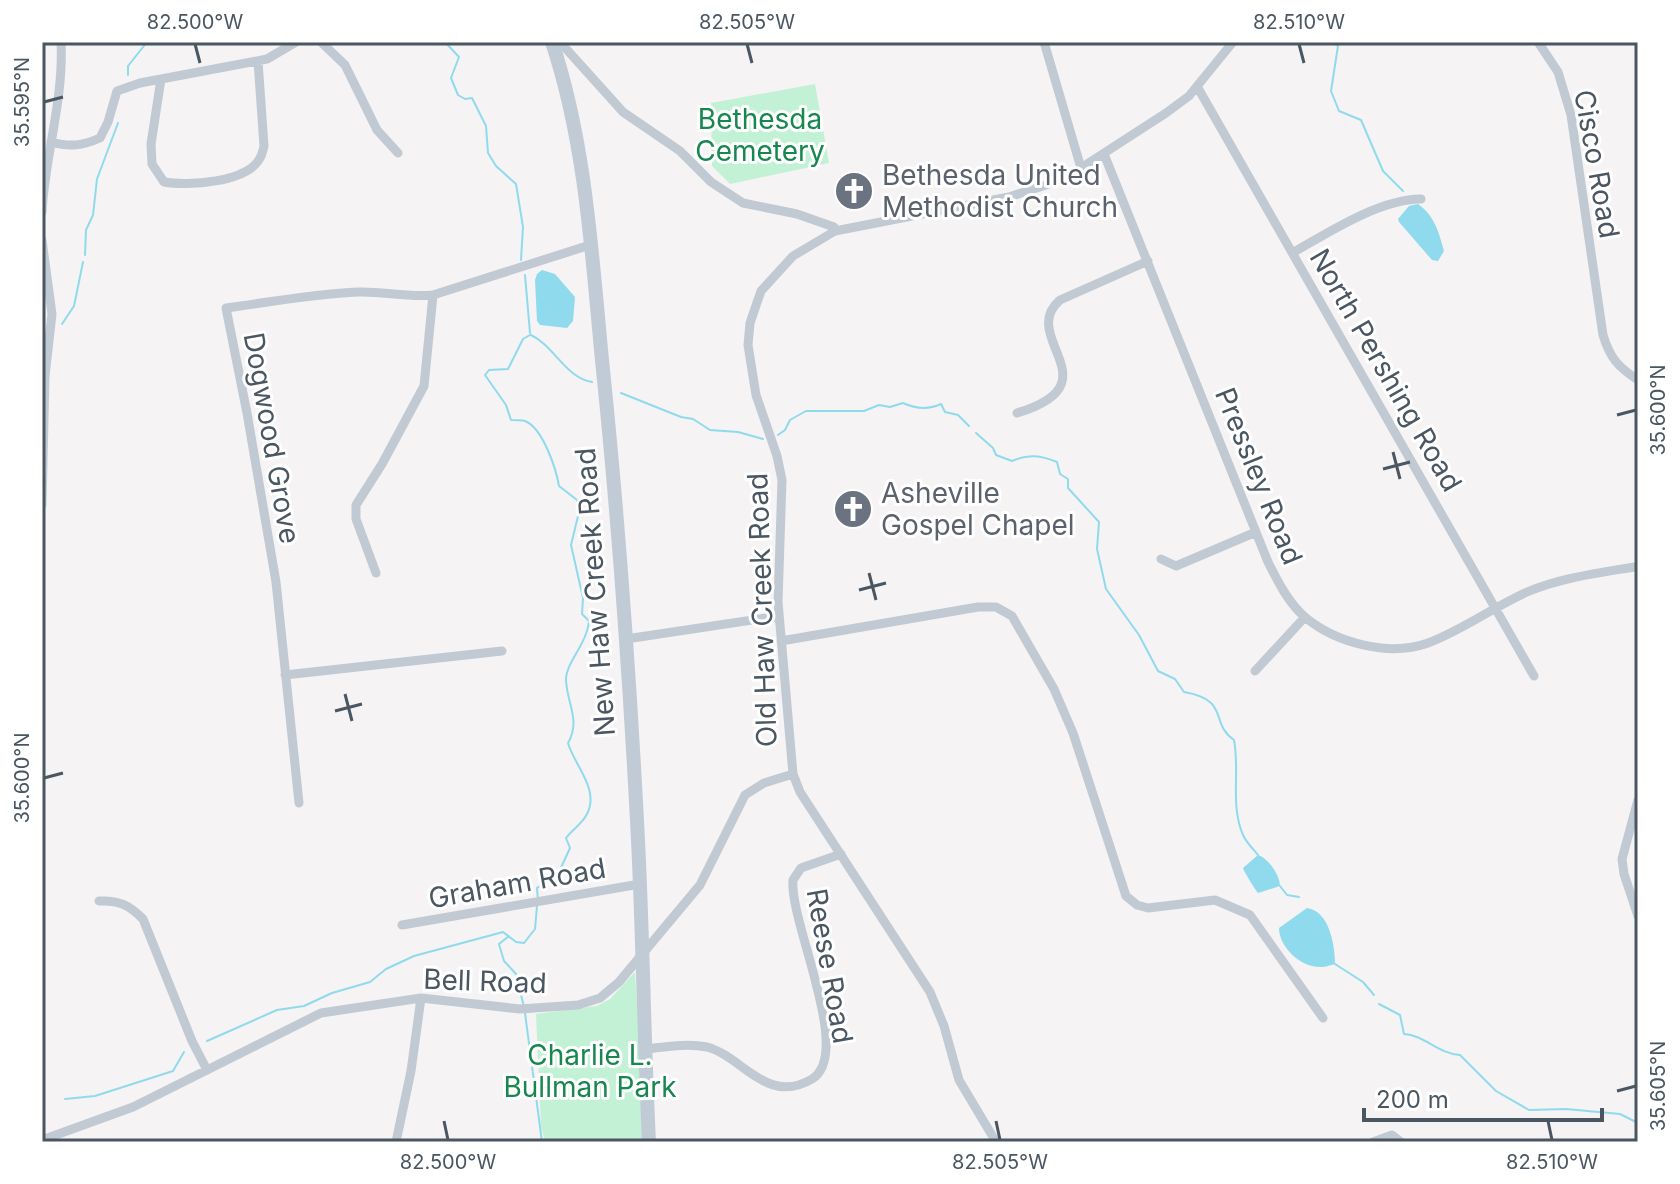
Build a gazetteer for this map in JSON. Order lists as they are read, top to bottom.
{
  "streets": {
    "street": [
      "Cisco Road",
      "North Pershing Road",
      "Dogwood Grove",
      "Pressley Road",
      "New Haw Creek Road",
      "Old Haw Creek Road",
      "Graham Road",
      "Reese Road",
      "Bell Road"
    ]
  },
  "crossings": [
    ["North Pershing Road", "Pressley Road"],
    ["North Pershing Road", "Old Haw Creek Road"],
    ["Dogwood Grove", "New Haw Creek Road"],
    ["Pressley Road", "Old Haw Creek Road"],
    ["New Haw Creek Road", "Graham Road"],
    ["New Haw Creek Road", "Reese Road"],
    ["New Haw Creek Road", "Bell Road"],
    ["Old Haw Creek Road", "Reese Road"],
    ["Old Haw Creek Road", "Bell Road"]
  ],
  "parks": ["Bethesda Cemetery", "Charlie L. Bullman Park"],
  "places": {
    "church": ["Bethesda United Methodist Church", "Asheville Gospel Chapel"]
  },
  "scale_bar": "200 m",
  "coordinates": [
    "82.500°W",
    "82.505°W",
    "82.510°W",
    "35.595°N",
    "35.600°N",
    "35.605°N"
  ]
}
